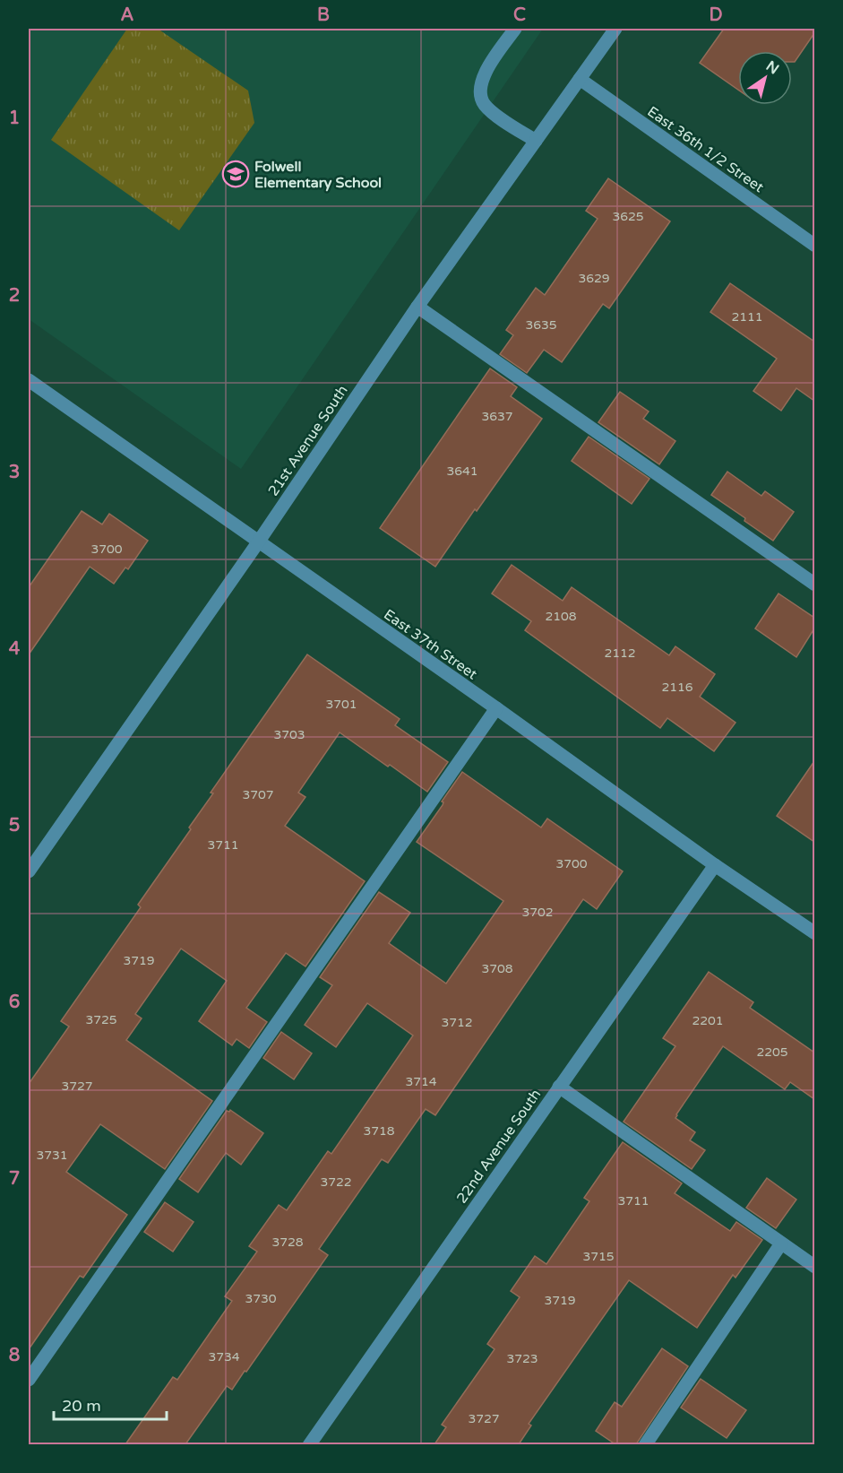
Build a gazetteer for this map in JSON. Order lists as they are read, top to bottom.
{
  "streets": {
    "street": [
      "East 36th 1/2 Street",
      "21st Avenue South",
      "East 37th Street",
      "22nd Avenue South"
    ]
  },
  "crossings": [
    ["East 36th 1/2 Street", "21st Avenue South"],
    ["21st Avenue South", "East 37th Street"],
    ["East 37th Street", "22nd Avenue South"]
  ],
  "places": {
    "school or university": ["Folwell Elementary School"]
  },
  "house_numbers": [
    "3625",
    "3629",
    "2111",
    "3635",
    "3637",
    "3641",
    "3700",
    "2108",
    "2112",
    "2116",
    "3701",
    "3703",
    "3707",
    "3711",
    "3700",
    "3702",
    "3719",
    "3708",
    "3725",
    "2201",
    "3712",
    "2205",
    "3714",
    "3727",
    "3718",
    "3731",
    "3722",
    "3711",
    "3728",
    "3715",
    "3730",
    "3719",
    "3734",
    "3723",
    "3727"
  ],
  "scale_bar": "20 m",
  "north": "top right",
  "grid": {
    "columns": [
      "A",
      "B",
      "C",
      "D"
    ],
    "rows": [
      "1",
      "2",
      "3",
      "4",
      "5",
      "6",
      "7",
      "8"
    ]
  }
}
